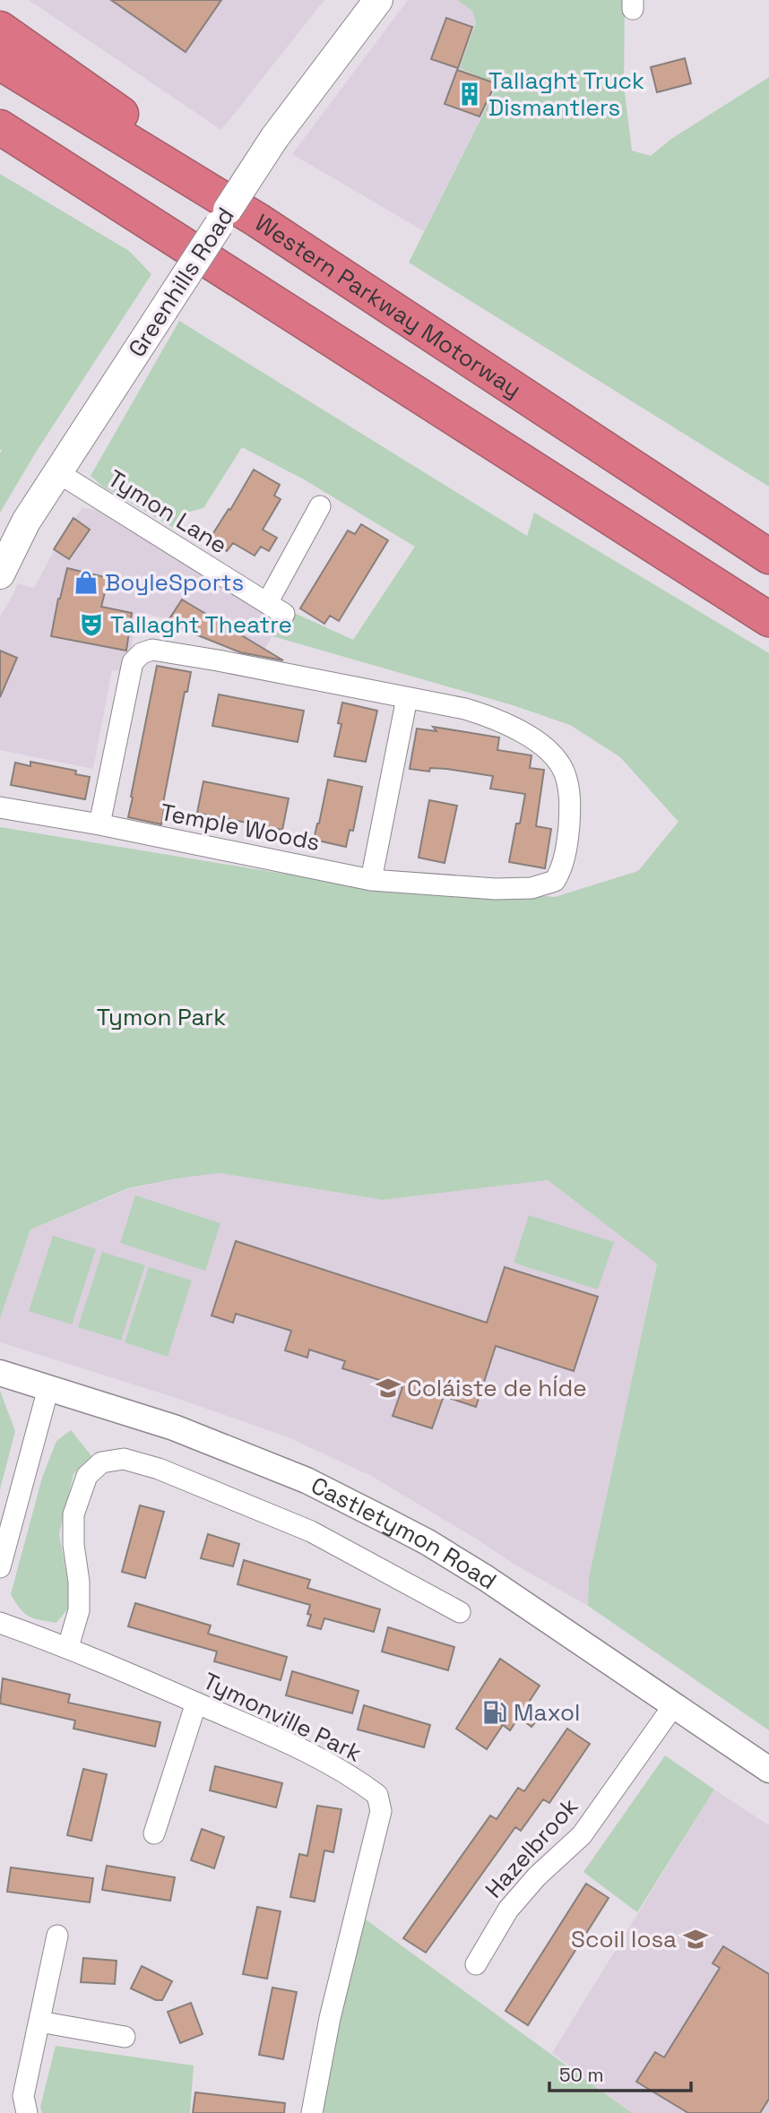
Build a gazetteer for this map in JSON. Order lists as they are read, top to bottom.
{
  "streets": {
    "highway": ["Western Parkway Motorway"],
    "main road": ["Greenhills Road"],
    "street": [
      "Tymon Lane",
      "Temple Woods",
      "Castletymon Road",
      "Tymonville Park",
      "Hazelbrook"
    ]
  },
  "crossings": [
    ["Greenhills Road", "Tymon Lane"],
    ["Castletymon Road", "Hazelbrook"]
  ],
  "parks": ["Tymon Park"],
  "places": {
    "building": ["Tallaght Truck Dismantlers"],
    "shop": ["BoyleSports"],
    "theatre": ["Tallaght Theatre"],
    "school or university": ["Coláiste de hÍde", "Scoil Iosa"],
    "fuel station": ["Maxol"]
  },
  "scale_bar": "50 m"
}
